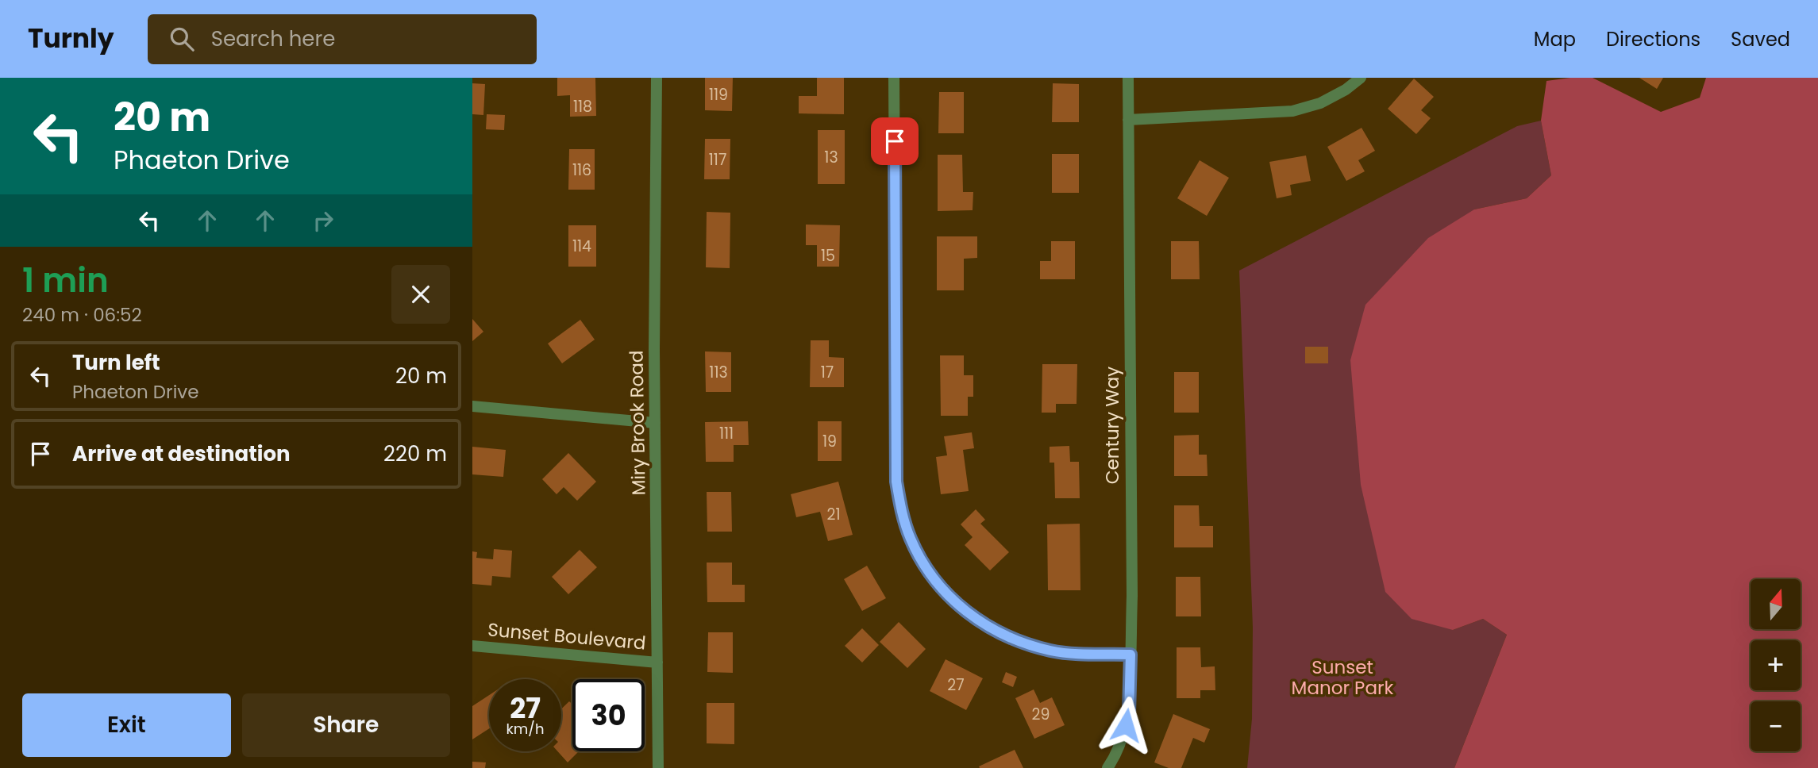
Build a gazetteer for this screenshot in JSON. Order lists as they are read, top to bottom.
{
  "streets": {
    "street": ["Miry Brook Road", "Century Way", "Sunset Boulevard"]
  },
  "crossings": [
    ["Miry Brook Road", "Sunset Boulevard"]
  ],
  "parks": ["Sunset Manor Park"],
  "house_numbers": [
    "119",
    "118",
    "13",
    "117",
    "116",
    "114",
    "15",
    "113",
    "17",
    "111",
    "19",
    "21",
    "27",
    "29"
  ],
  "north": "top",
  "page": {
    "header": "Turnly",
    "search": "Search here",
    "nav": ["Map", "Directions", "Saved"],
    "turn": ["20 m", "Phaeton Drive"],
    "heading": ["1 min", "240 m · 06:52"],
    "list": [
      {
        "name": "Turn left",
        "note": "Phaeton Drive",
        "value": "20 m"
      },
      {
        "name": "Arrive at destination",
        "value": "220 m"
      }
    ],
    "map_buttons": ["+", "−"],
    "speed": "27 km/h",
    "limit": "30",
    "buttons": ["Exit", "Share"]
  }
}
